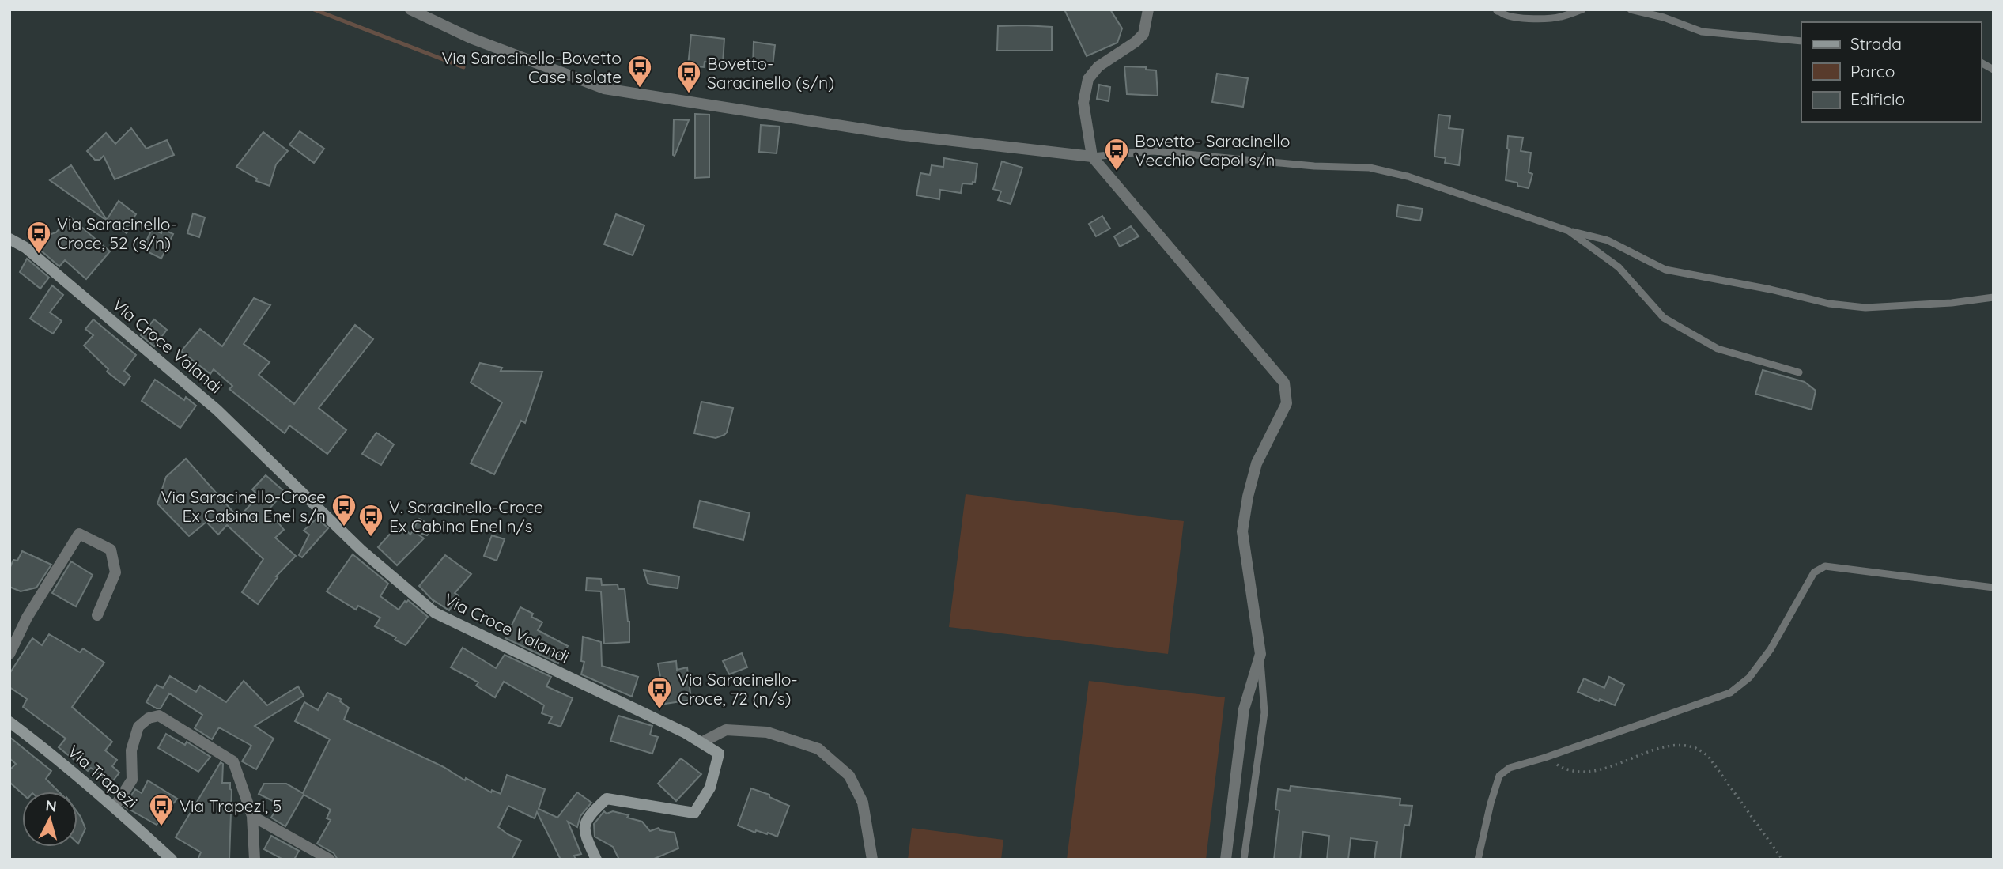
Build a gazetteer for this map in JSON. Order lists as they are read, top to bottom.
{
  "streets": {
    "street": ["Via Croce Valandi", "Via Trapezi"]
  },
  "places": {
    "bus stop": [
      "Via Saracinello-Bovetto Case Isolate",
      "Bovetto- Saracinello (s/n)",
      "Bovetto- Saracinello Vecchio Capol s/n",
      "Via Saracinello- Croce, 52 (s/n)",
      "Via Saracinello-Croce Ex Cabina Enel s/n",
      "V. Saracinello-Croce Ex Cabina Enel n/s",
      "Via Saracinello- Croce, 72 (n/s)",
      "Via Trapezi, 5"
    ]
  },
  "legend": ["Strada", "Parco", "Edificio"],
  "north": "top"
}
